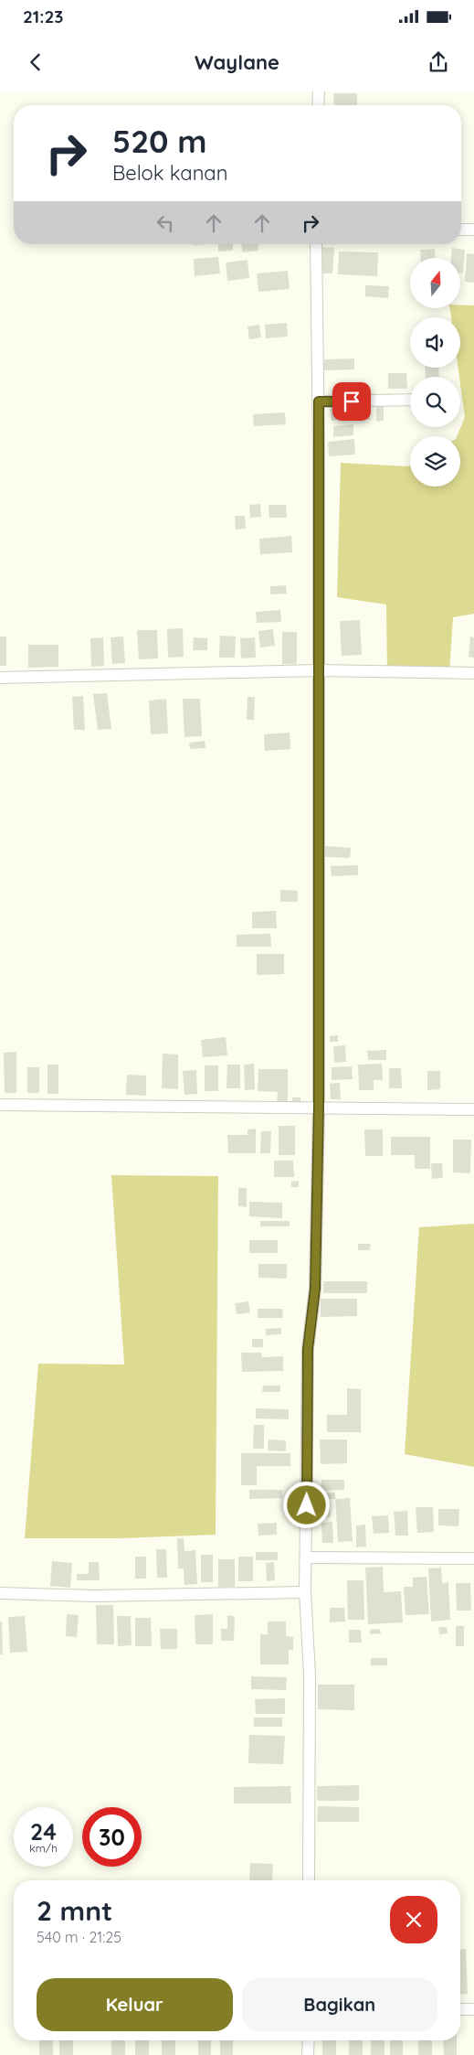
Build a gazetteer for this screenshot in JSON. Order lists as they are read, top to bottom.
{
  "north": "top",
  "page": {
    "status": "21:23",
    "header": "Waylane",
    "turn": ["520 m", "Belok kanan"],
    "speed": "24 km/h",
    "limit": "30",
    "heading": ["2 mnt", "540 m · 21:25"],
    "buttons": ["Keluar", "Bagikan"]
  }
}
